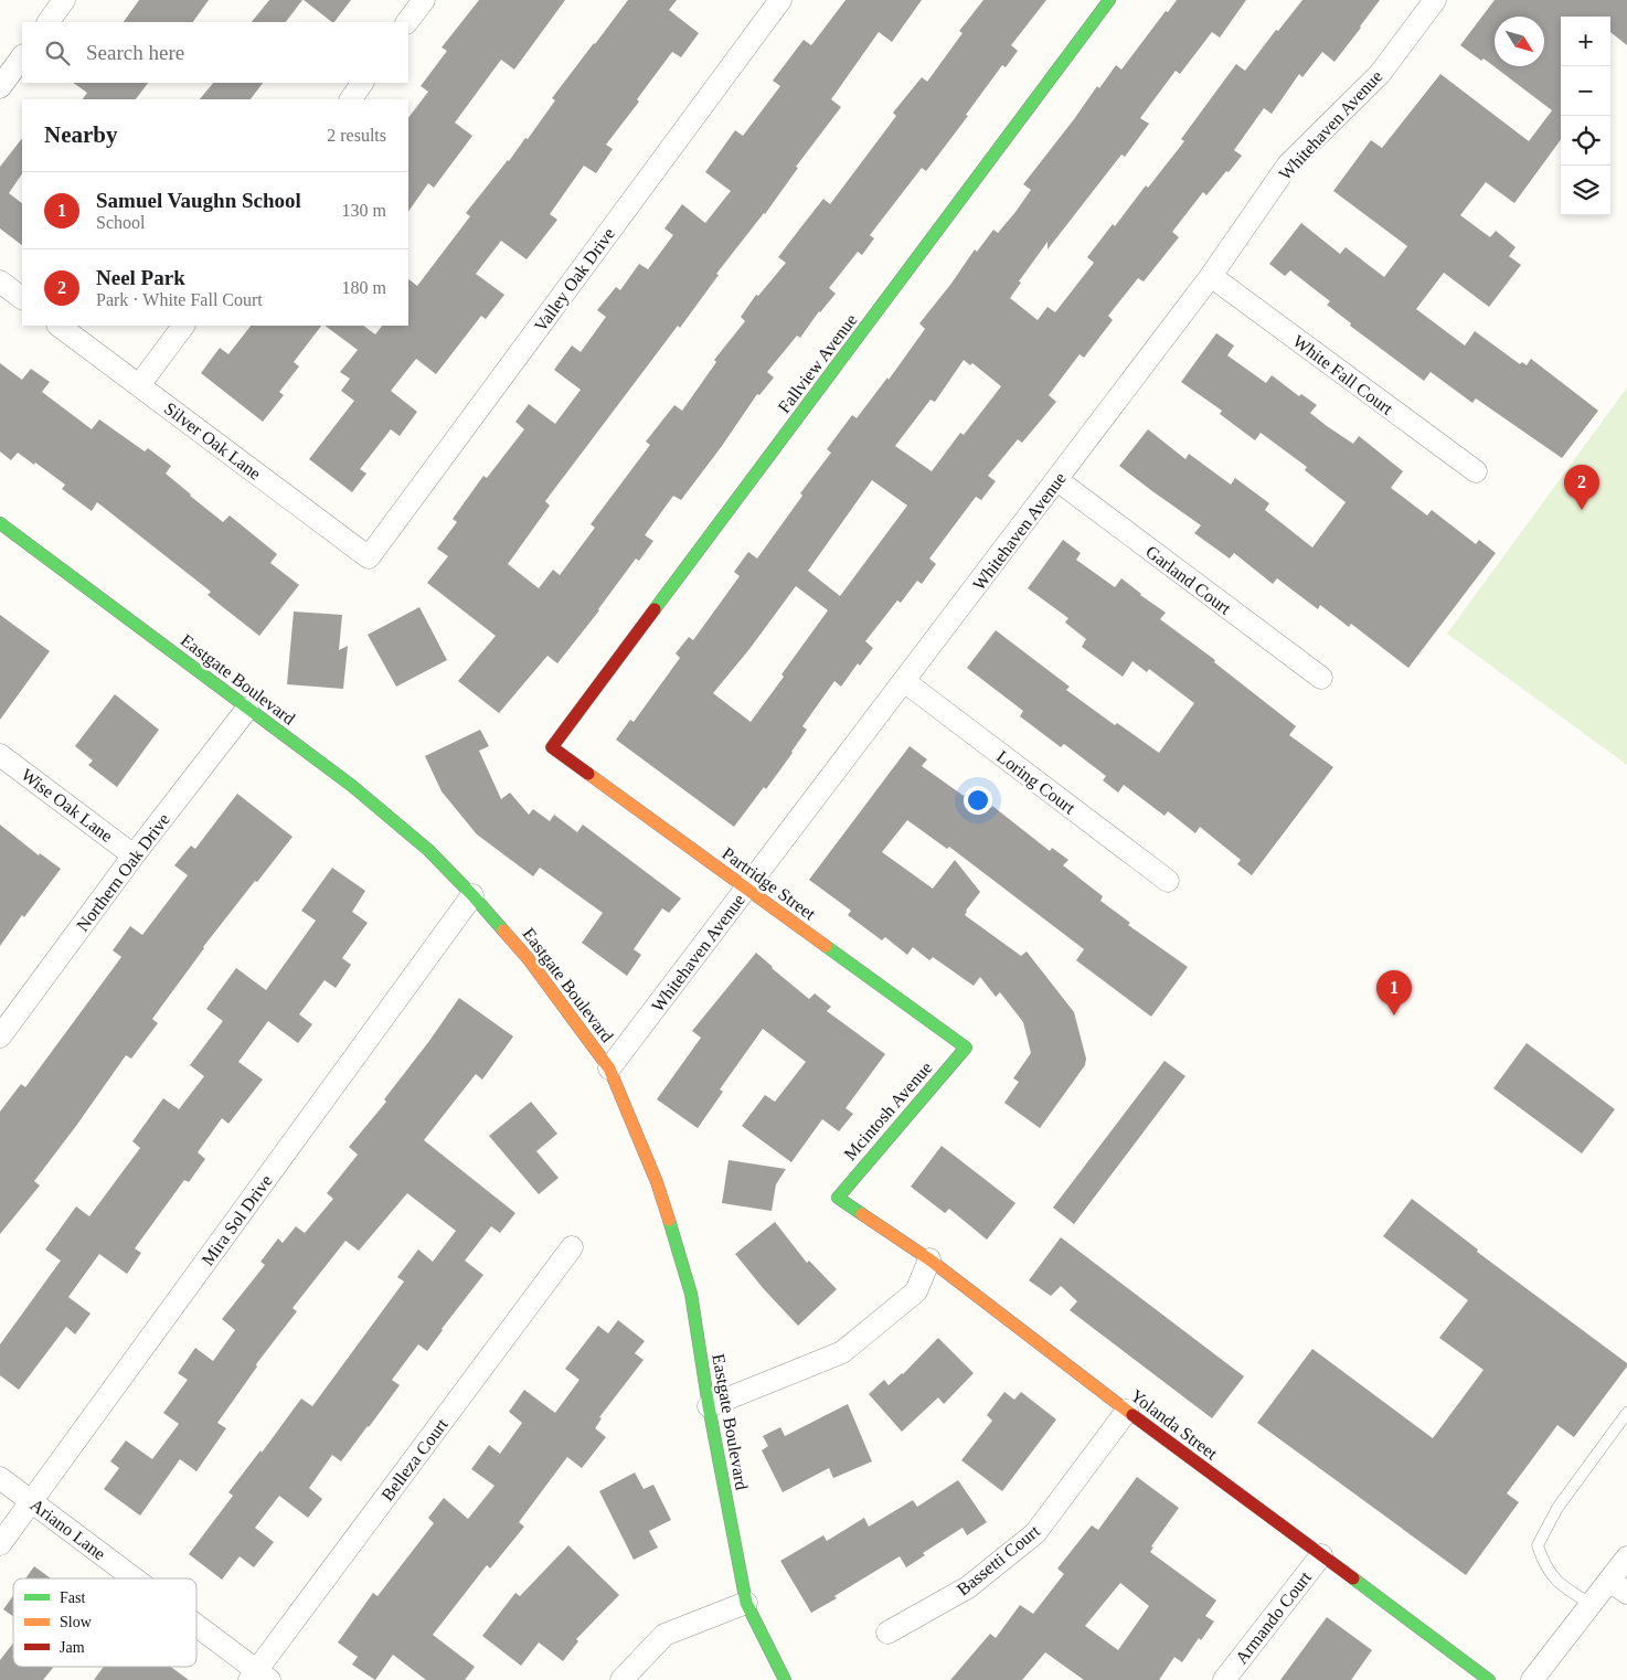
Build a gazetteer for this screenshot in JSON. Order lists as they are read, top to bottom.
{
  "streets": {
    "street": [
      "Whitehaven Avenue",
      "Valley Oak Drive",
      "Fallview Avenue",
      "White Fall Court",
      "Silver Oak Lane",
      "Garland Court",
      "Eastgate Boulevard",
      "Loring Court",
      "Wise Oak Lane",
      "Northern Oak Drive",
      "Partridge Street",
      "Mcintosh Avenue",
      "Mira Sol Drive",
      "Yolanda Street",
      "Belleza Court",
      "Ariano Lane",
      "Bassetti Court",
      "Armando Court"
    ]
  },
  "crossings": [
    ["Whitehaven Avenue", "White Fall Court"],
    ["Whitehaven Avenue", "Garland Court"],
    ["Whitehaven Avenue", "Eastgate Boulevard"],
    ["Whitehaven Avenue", "Loring Court"],
    ["Whitehaven Avenue", "Partridge Street"],
    ["Valley Oak Drive", "Silver Oak Lane"],
    ["Fallview Avenue", "Partridge Street"],
    ["Eastgate Boulevard", "Northern Oak Drive"],
    ["Eastgate Boulevard", "Mira Sol Drive"],
    ["Wise Oak Lane", "Northern Oak Drive"],
    ["Partridge Street", "Mcintosh Avenue"],
    ["Mcintosh Avenue", "Yolanda Street"],
    ["Mira Sol Drive", "Ariano Lane"],
    ["Yolanda Street", "Bassetti Court"],
    ["Yolanda Street", "Armando Court"],
    ["Belleza Court", "Ariano Lane"]
  ],
  "legend": ["Fast", "Slow", "Jam"],
  "north": "bottom right",
  "page": {
    "map_buttons": ["+", "−"],
    "search": "Search here",
    "heading": ["Nearby", "2 results"],
    "list": [
      {
        "mark": "1",
        "name": "Samuel Vaughn School",
        "note": "School",
        "value": "130 m"
      },
      {
        "mark": "2",
        "name": "Neel Park",
        "note": "Park · White Fall Court",
        "value": "180 m"
      }
    ],
    "pins": ["2", "1"]
  }
}
